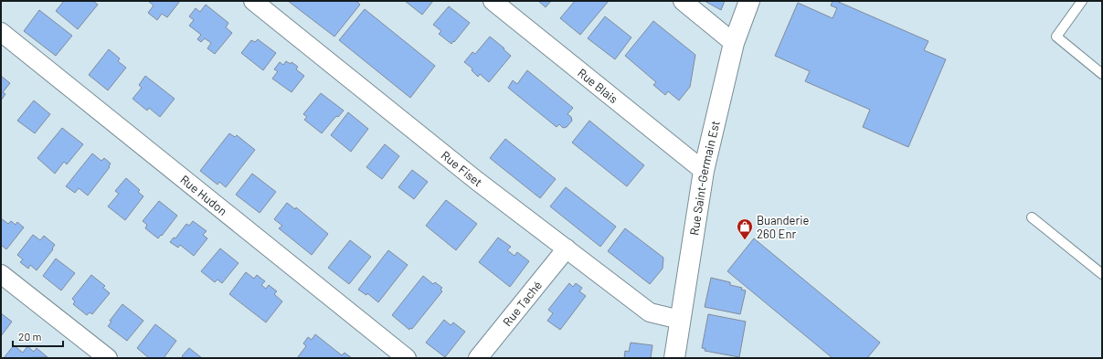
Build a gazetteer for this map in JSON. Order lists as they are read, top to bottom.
{
  "streets": {
    "street": [
      "Rue Blais",
      "Rue Fiset",
      "Rue Saint-Germain Est",
      "Rue Hudon",
      "Rue Taché"
    ]
  },
  "crossings": [
    ["Rue Blais", "Rue Saint-Germain Est"],
    ["Rue Fiset", "Rue Saint-Germain Est"],
    ["Rue Fiset", "Rue Taché"]
  ],
  "places": {
    "shop": ["Buanderie 260 Enr"]
  },
  "scale_bar": "20 m"
}
